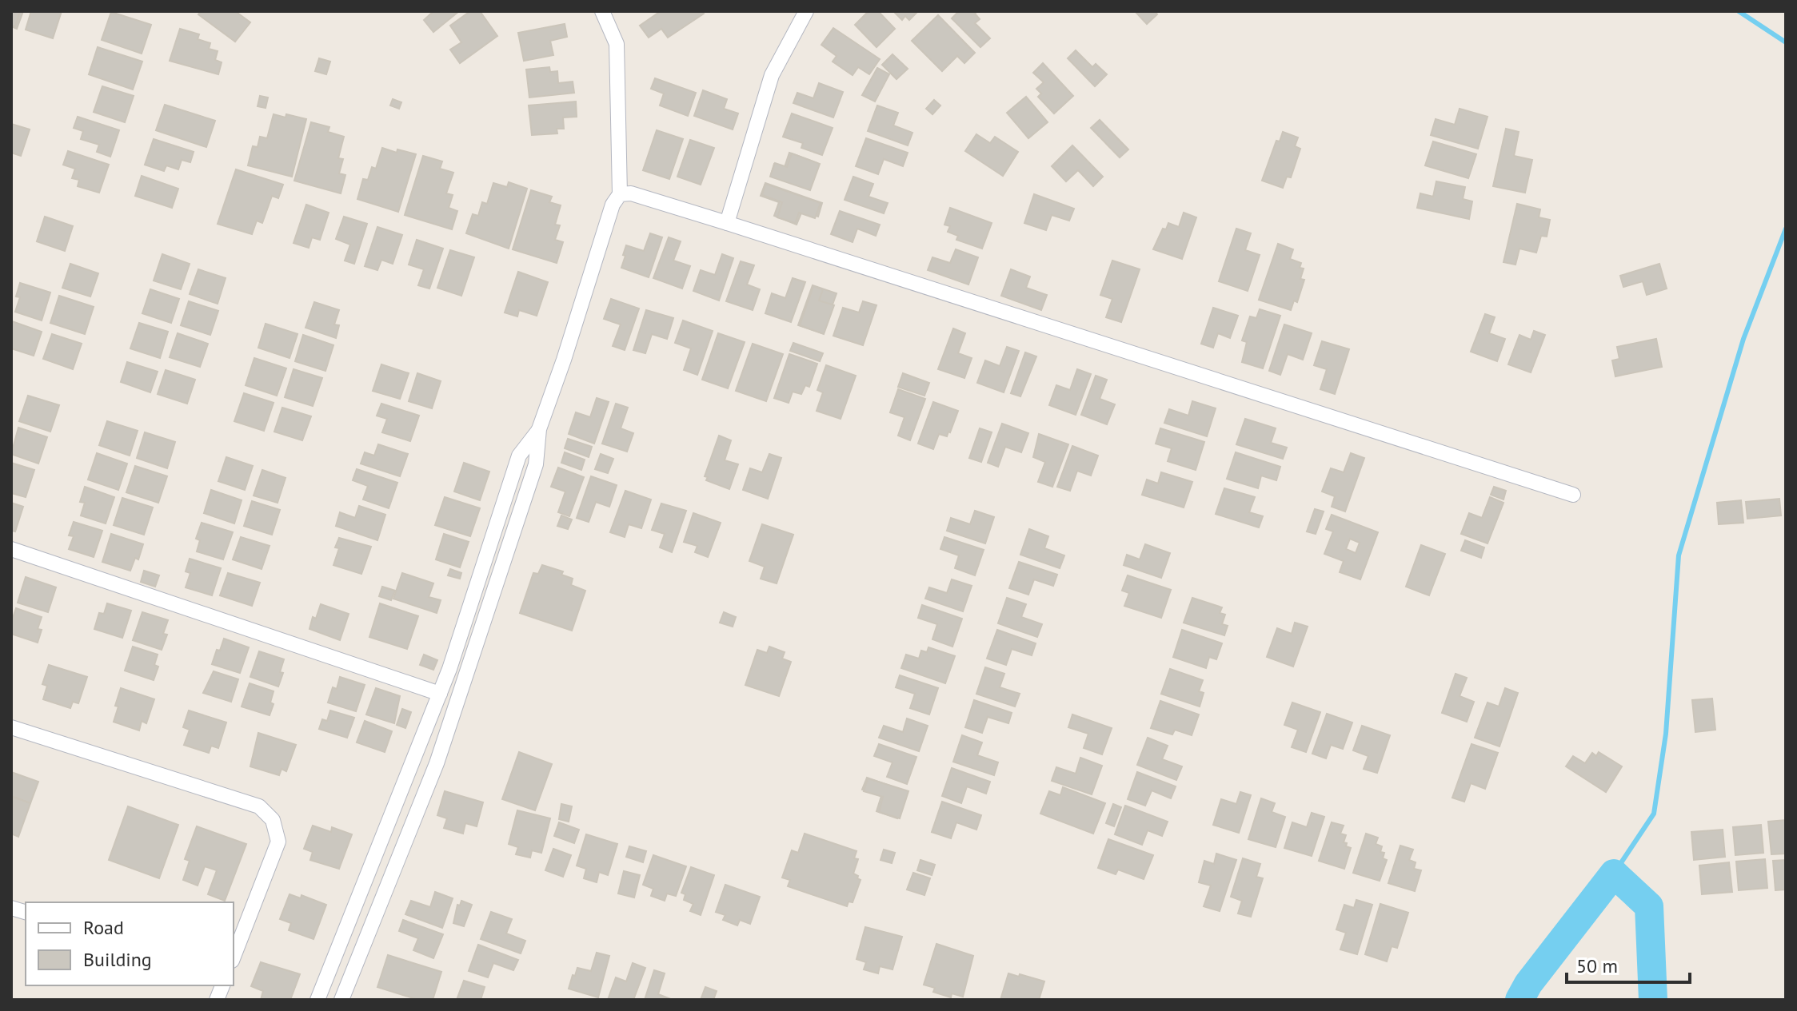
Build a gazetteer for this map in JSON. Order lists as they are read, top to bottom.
{
  "legend": ["Road", "Building"],
  "scale_bar": "50 m"
}
